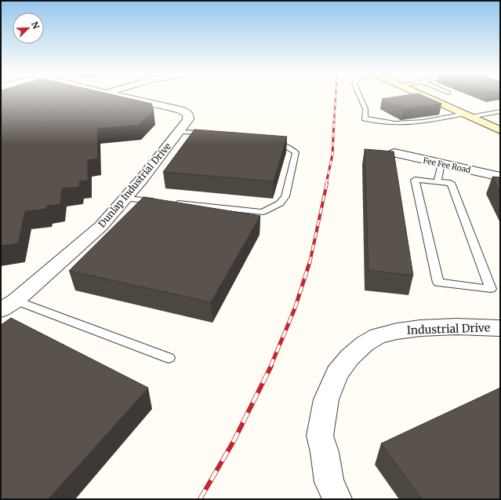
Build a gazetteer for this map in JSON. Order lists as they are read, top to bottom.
{
  "streets": {
    "street": ["Fee Fee Road", "Dunlap Industrial Drive", "Industrial Drive"]
  },
  "north": "top right"
}
